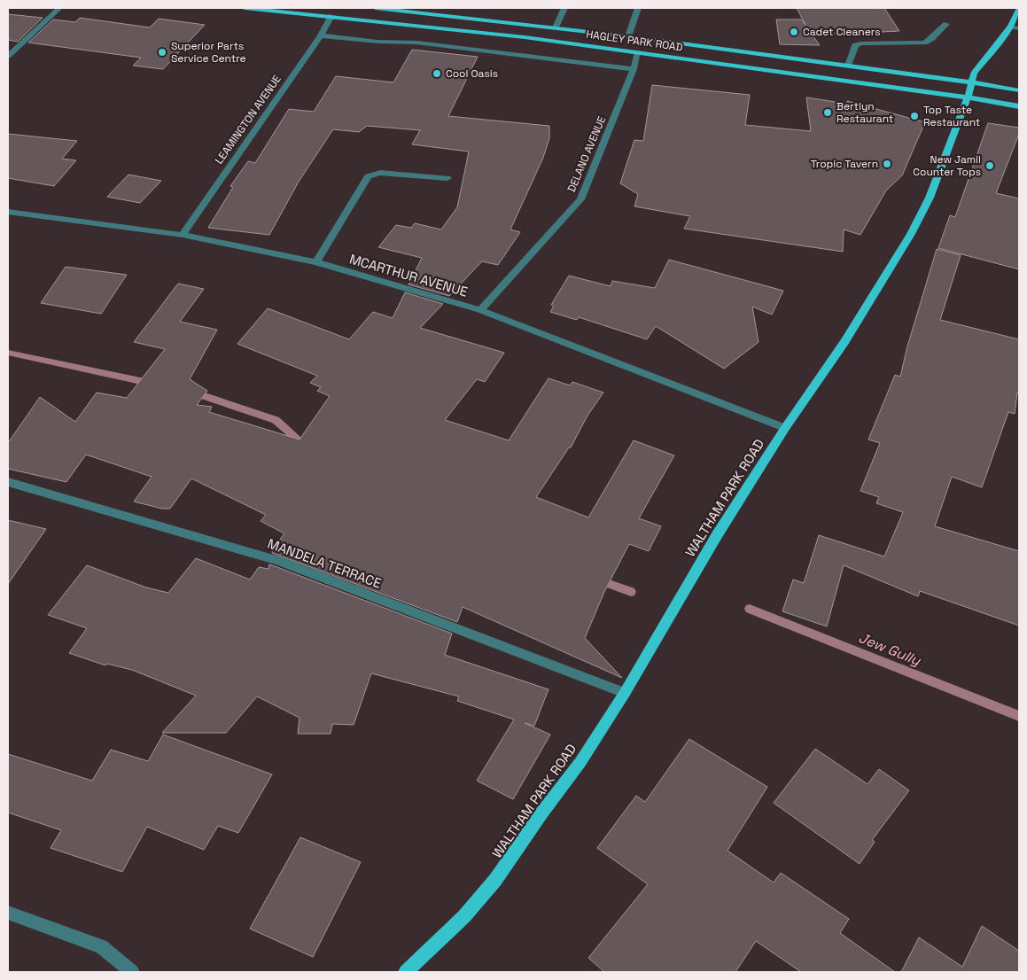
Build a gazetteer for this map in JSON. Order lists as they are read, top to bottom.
{
  "streets": {
    "main road": ["HAGLEY PARK ROAD", "WALTHAM PARK ROAD"],
    "street": [
      "LEAMINGTON AVENUE",
      "DELANO AVENUE",
      "MCARTHUR AVENUE",
      "MANDELA TERRACE"
    ]
  },
  "crossings": [
    ["HAGLEY PARK ROAD", "LEAMINGTON AVENUE"],
    ["HAGLEY PARK ROAD", "DELANO AVENUE"],
    ["HAGLEY PARK ROAD", "WALTHAM PARK ROAD"],
    ["LEAMINGTON AVENUE", "MCARTHUR AVENUE"],
    ["DELANO AVENUE", "MCARTHUR AVENUE"],
    ["MCARTHUR AVENUE", "WALTHAM PARK ROAD"],
    ["WALTHAM PARK ROAD", "MANDELA TERRACE"]
  ],
  "water": ["Jew Gully"],
  "places": [
    "Cadet Cleaners",
    "Superior Parts Service Centre",
    "Cool Oasis",
    "Bertlyn Restaurant",
    "Top Taste Restaurant",
    "Tropic Tavern",
    "New Jamil Counter Tops"
  ]
}
